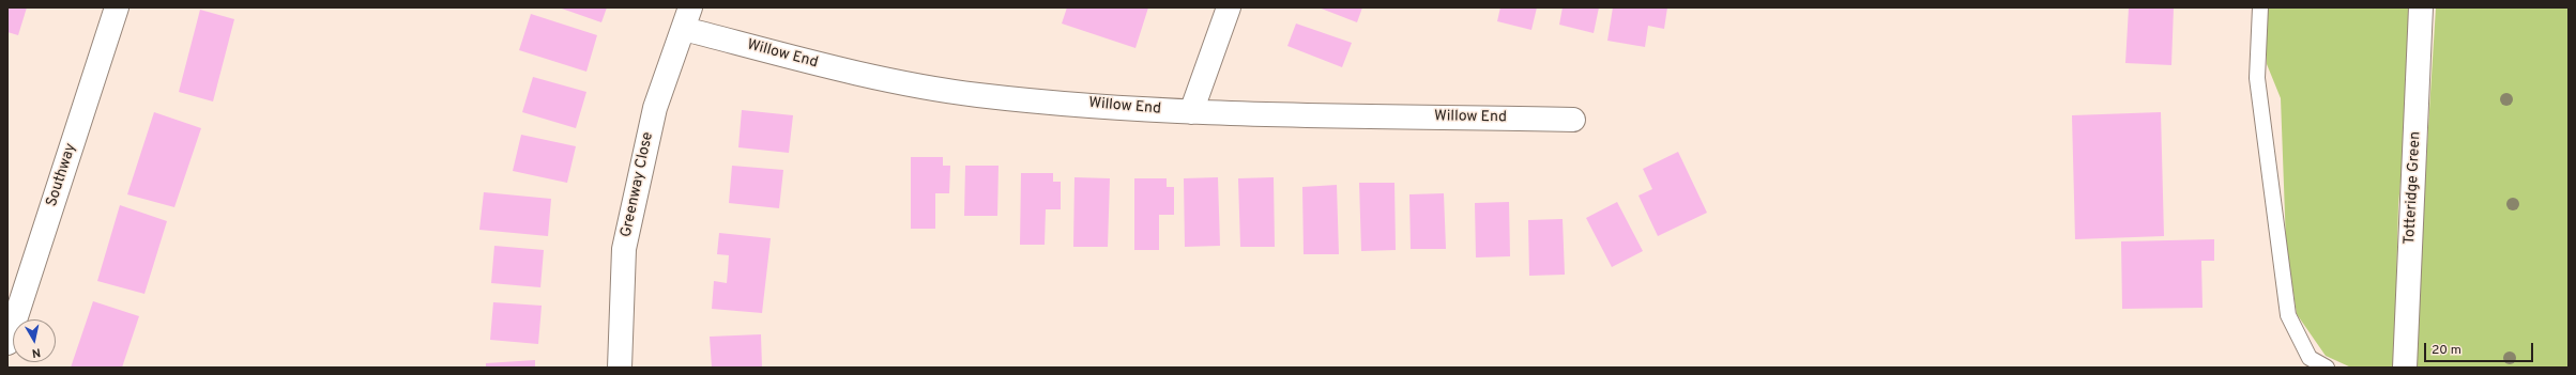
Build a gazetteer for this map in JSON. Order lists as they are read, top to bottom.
{
  "streets": {
    "street": [
      "Willow End",
      "Southway",
      "Greenway Close",
      "Totteridge Green"
    ]
  },
  "crossings": [
    ["Willow End", "Greenway Close"]
  ],
  "scale_bar": "20 m",
  "north": "bottom"
}
